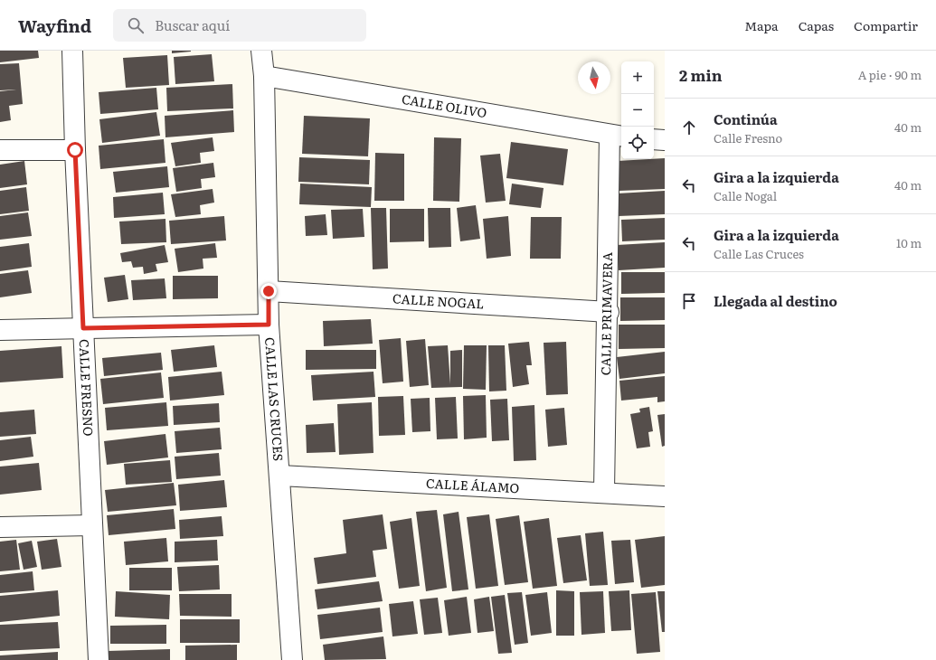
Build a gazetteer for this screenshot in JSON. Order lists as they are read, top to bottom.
{
  "streets": {
    "street": [
      "CALLE OLIVO",
      "CALLE NOGAL",
      "CALLE PRIMAVERA",
      "CALLE FRESNO",
      "CALLE LAS CRUCES",
      "CALLE ÁLAMO"
    ]
  },
  "crossings": [
    ["CALLE OLIVO", "CALLE PRIMAVERA"],
    ["CALLE OLIVO", "CALLE LAS CRUCES"],
    ["CALLE NOGAL", "CALLE PRIMAVERA"],
    ["CALLE NOGAL", "CALLE LAS CRUCES"],
    ["CALLE PRIMAVERA", "CALLE ÁLAMO"],
    ["CALLE LAS CRUCES", "CALLE ÁLAMO"]
  ],
  "north": "bottom",
  "page": {
    "header": "Wayfind",
    "search": "Buscar aquí",
    "nav": ["Mapa", "Capas", "Compartir"],
    "heading": ["2 min", "A pie · 90 m"],
    "map_buttons": ["+", "−"],
    "list": [
      ["Continúa", "Calle Fresno", "40 m"],
      ["Gira a la izquierda", "Calle Nogal", "40 m"],
      ["Gira a la izquierda", "Calle Las Cruces", "10 m"],
      "Llegada al destino"
    ]
  }
}
